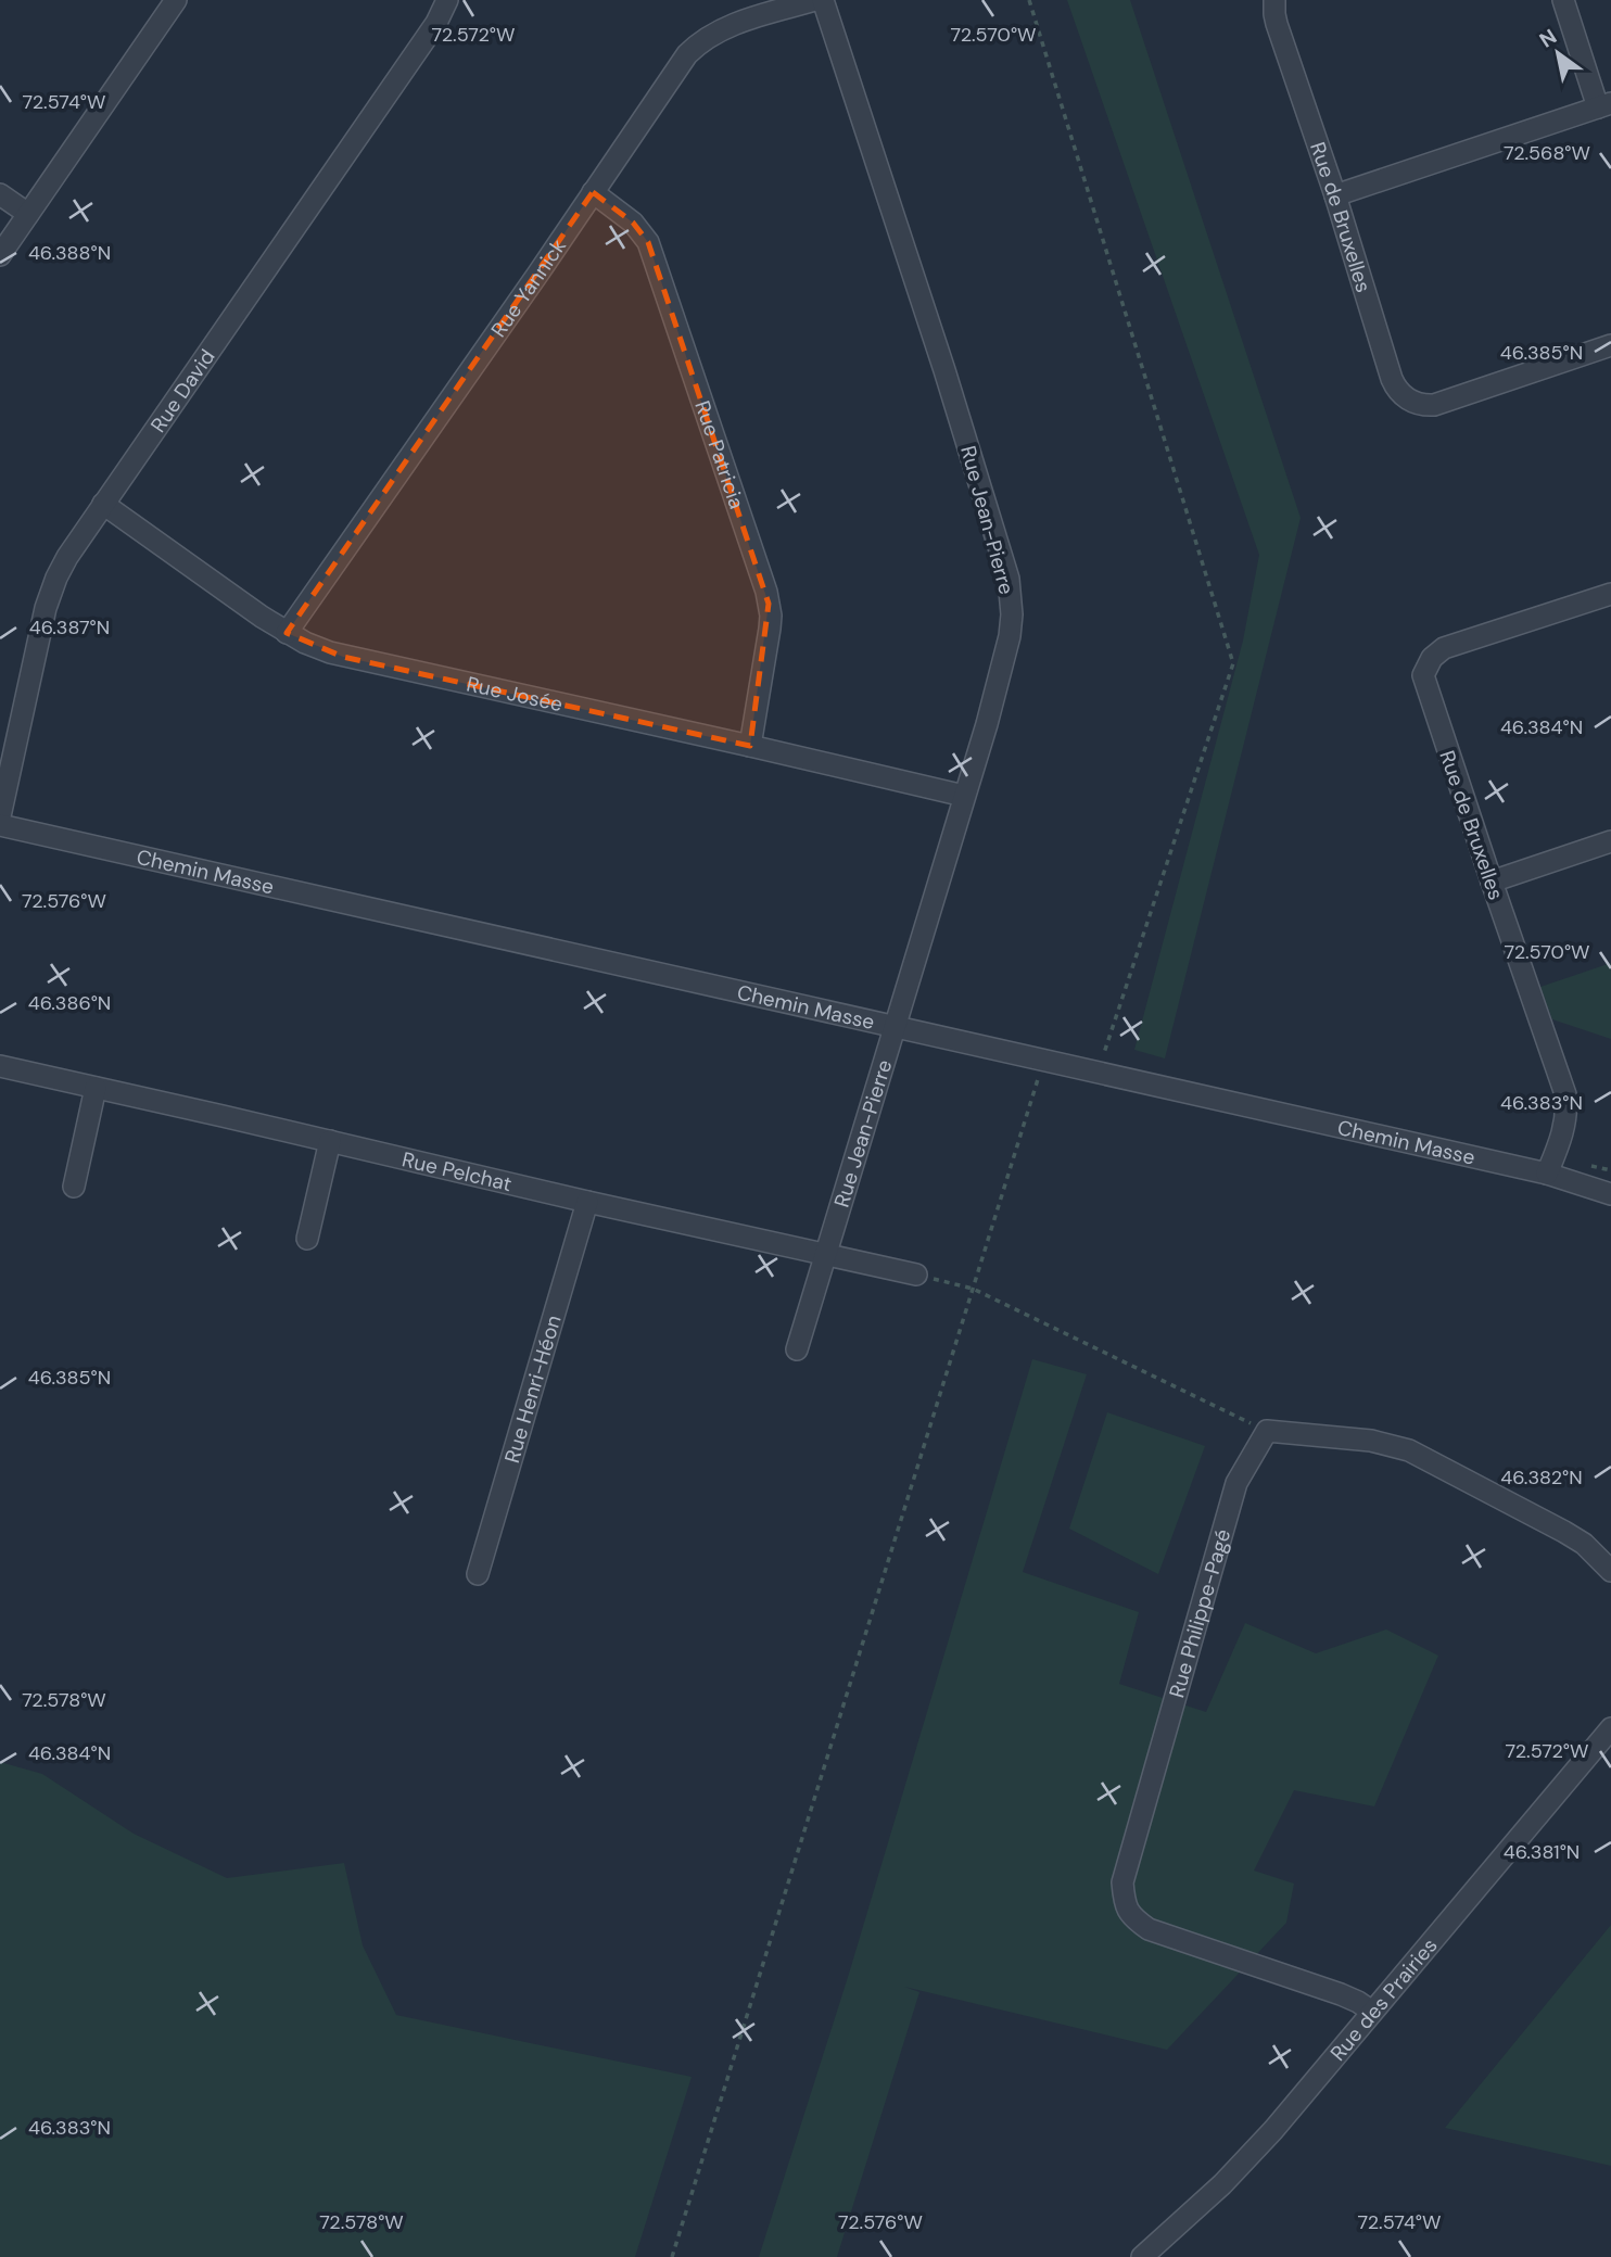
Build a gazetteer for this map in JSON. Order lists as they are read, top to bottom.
{
  "streets": {
    "street": [
      "Rue de Bruxelles",
      "Rue Yannick",
      "Rue David",
      "Rue Patricia",
      "Rue Jean-Pierre",
      "Rue Josée",
      "Chemin Masse",
      "Rue Pelchat",
      "Rue Henri-Héon",
      "Rue Philippe-Pagé",
      "Rue des Prairies"
    ]
  },
  "crossings": [
    ["Rue de Bruxelles", "Chemin Masse"],
    ["Rue Yannick", "Rue Patricia"],
    ["Rue Yannick", "Rue Josée"],
    ["Rue David", "Rue Josée"],
    ["Rue Patricia", "Rue Josée"],
    ["Rue Jean-Pierre", "Rue Josée"],
    ["Rue Jean-Pierre", "Chemin Masse"],
    ["Rue Jean-Pierre", "Rue Pelchat"],
    ["Rue Pelchat", "Rue Henri-Héon"],
    ["Rue Philippe-Pagé", "Rue des Prairies"]
  ],
  "north": "top left",
  "coordinates": [
    "72.572°W",
    "72.570°W",
    "72.574°W",
    "72.568°W",
    "46.388°N",
    "46.385°N",
    "46.387°N",
    "46.384°N",
    "72.576°W",
    "46.386°N",
    "46.383°N",
    "46.382°N",
    "72.578°W",
    "46.381°N"
  ]
}
